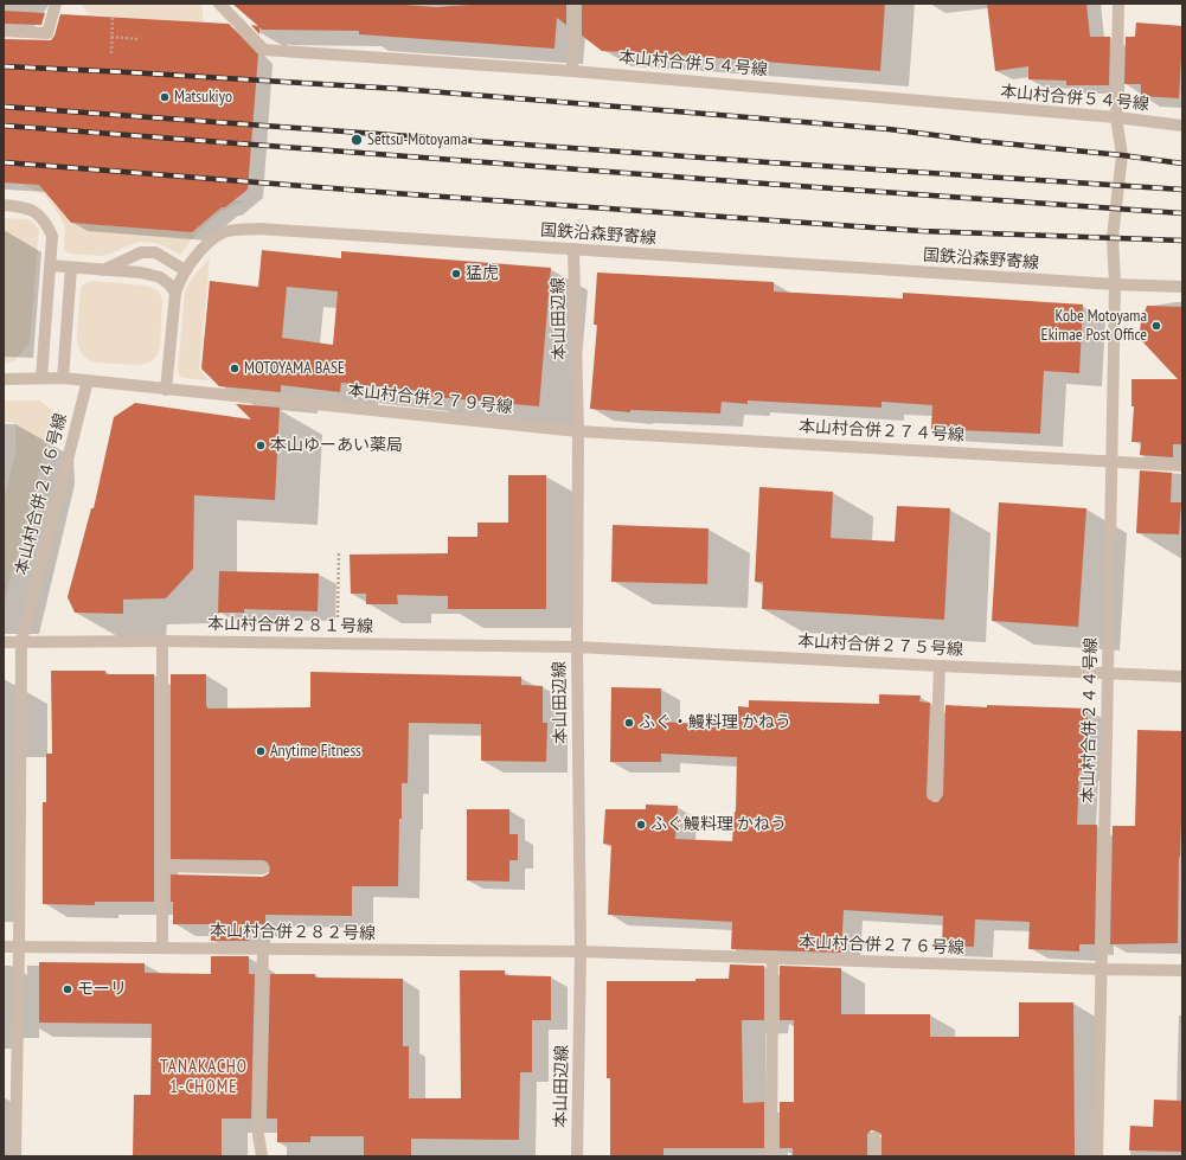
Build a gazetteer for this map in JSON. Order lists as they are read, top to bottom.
{
  "streets": {
    "street": [
      "本山村合併５４号線",
      "国鉄沿森野寄線",
      "本山田辺線",
      "本山村合併２７９号線",
      "本山村合併２７４号線",
      "本山村合併２４６号線",
      "本山村合併２８１号線",
      "本山村合併２７５号線",
      "本山村合併２４４号線",
      "本山村合併２８２号線",
      "本山村合併２７６号線"
    ]
  },
  "crossings": [
    ["本山村合併５４号線", "本山村合併２４４号線"],
    ["国鉄沿森野寄線", "本山田辺線"],
    ["国鉄沿森野寄線", "本山村合併２７９号線"],
    ["国鉄沿森野寄線", "本山村合併２４４号線"],
    ["本山田辺線", "本山村合併２７９号線"],
    ["本山田辺線", "本山村合併２７４号線"],
    ["本山田辺線", "本山村合併２８１号線"],
    ["本山田辺線", "本山村合併２７５号線"],
    ["本山田辺線", "本山村合併２８２号線"],
    ["本山田辺線", "本山村合併２７６号線"],
    ["本山村合併２７９号線", "本山村合併２７４号線"],
    ["本山村合併２７９号線", "本山村合併２４６号線"],
    ["本山村合併２７４号線", "本山村合併２４４号線"],
    ["本山村合併２４６号線", "本山村合併２８１号線"],
    ["本山村合併２４６号線", "本山村合併２８２号線"],
    ["本山村合併２８１号線", "本山村合併２７５号線"],
    ["本山村合併２７５号線", "本山村合併２４４号線"],
    ["本山村合併２４４号線", "本山村合併２７６号線"],
    ["本山村合併２８２号線", "本山村合併２７６号線"]
  ],
  "districts": ["TANAKACHO 1-CHOME"],
  "places": [
    "Matsukiyo",
    "Settsu-Motoyama",
    "猛虎",
    "Kobe Motoyama Ekimae Post Office",
    "MOTOYAMA BASE",
    "本山ゆーあい薬局",
    "ふぐ・鰻料理 かねう",
    "Anytime Fitness",
    "ふぐ鰻料理 かねう",
    "モーリ"
  ]
}
